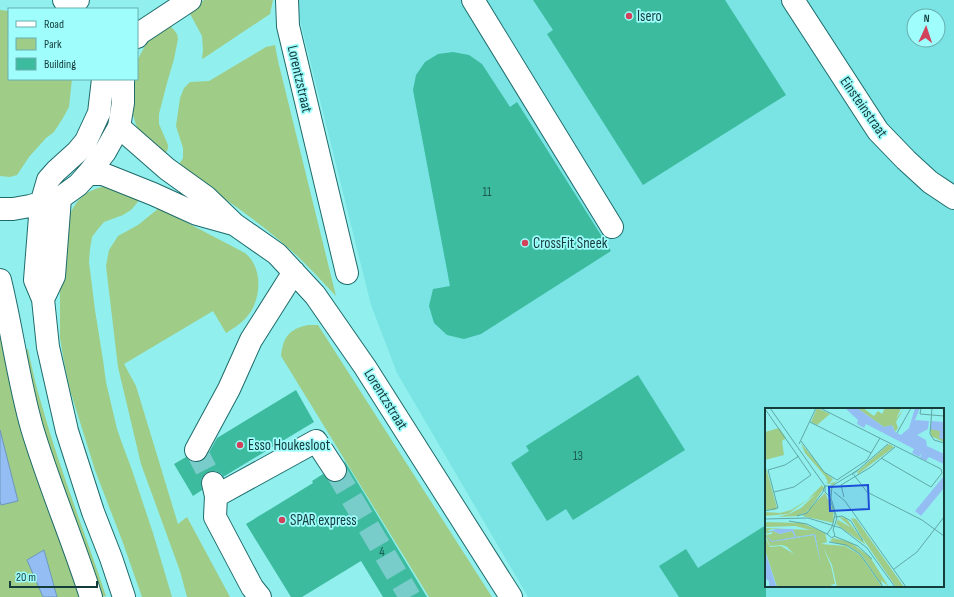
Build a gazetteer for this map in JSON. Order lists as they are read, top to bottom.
{
  "streets": {
    "street": ["Lorentzstraat", "Einsteinstraat"]
  },
  "places": [
    "Isero",
    "CrossFit Sneek",
    "Esso Houkesloot",
    "SPAR express"
  ],
  "house_numbers": ["11", "13", "4"],
  "legend": ["Road", "Park", "Building"],
  "scale_bar": "20 m",
  "north": "top"
}
